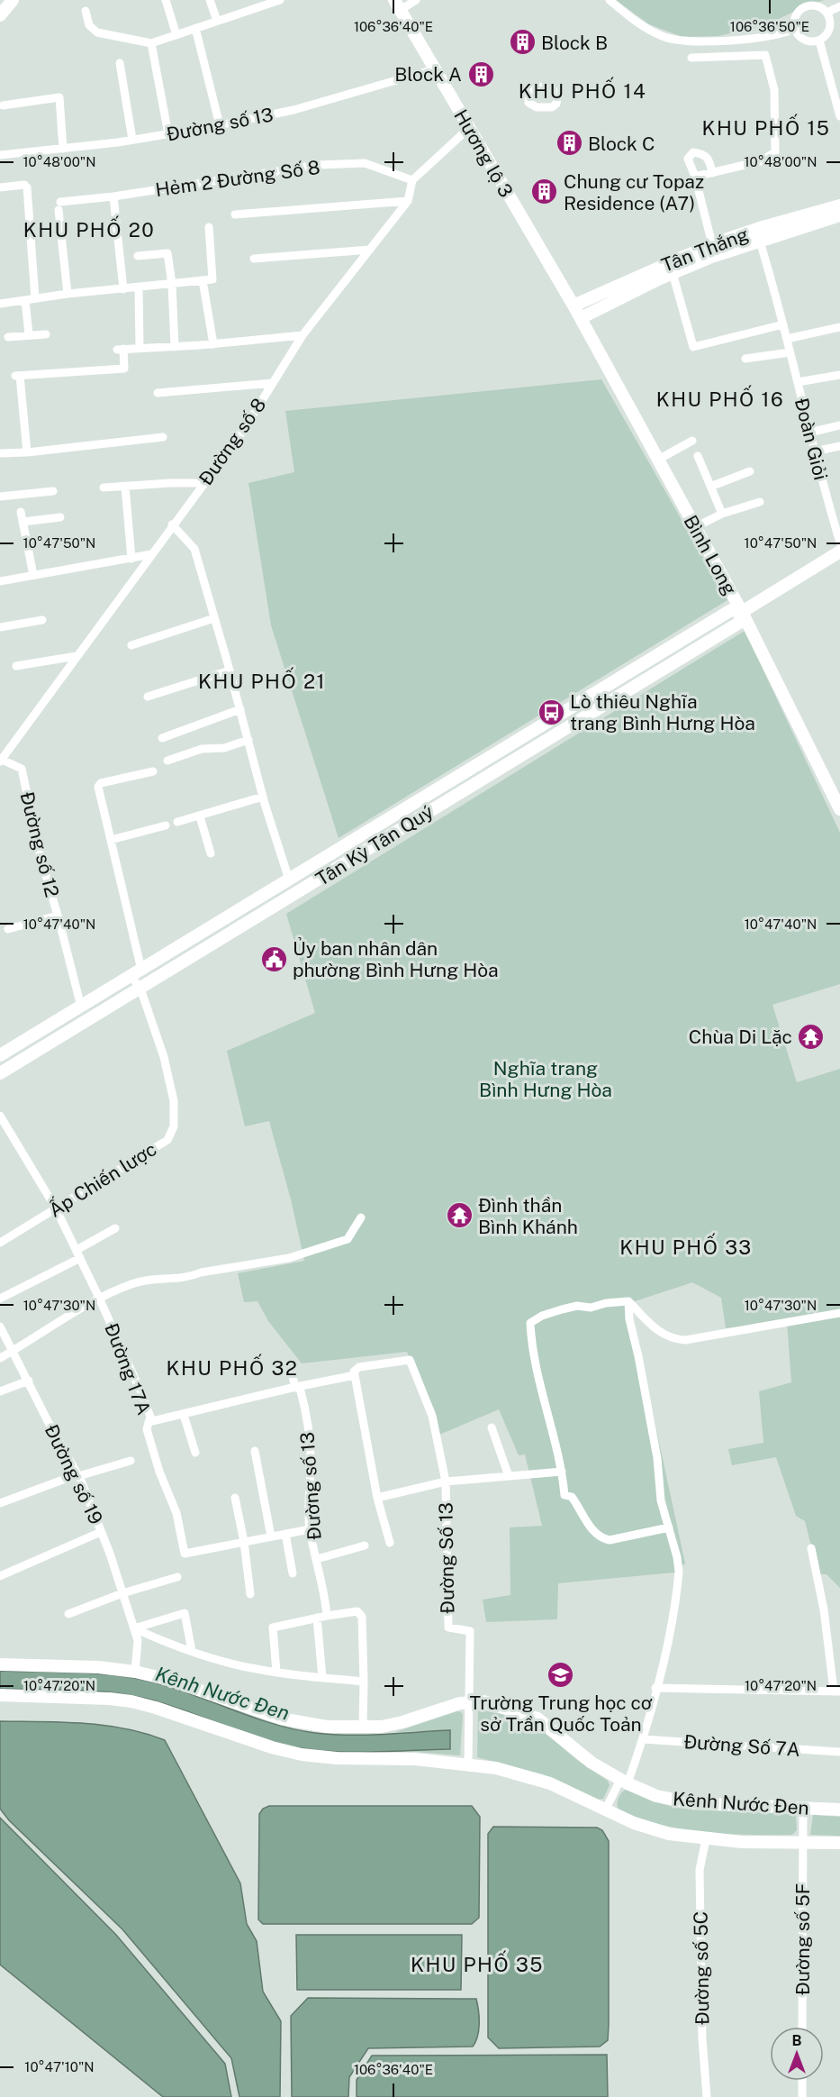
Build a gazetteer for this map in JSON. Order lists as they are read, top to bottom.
{
  "streets": {
    "street": [
      "Đường số 13",
      "Hương lộ 3",
      "Hẻm 2 Đường Số 8",
      "Tân Thắng",
      "Đoàn Giỏi",
      "Đường số 8",
      "Bình Long",
      "Đường số 12",
      "Tân Kỳ Tân Quý",
      "Ấp Chiến lược",
      "Đường 17A",
      "Đường số 19",
      "Đường Số 13",
      "Đường Số 7A",
      "Kênh Nước Đen",
      "Đường số 5F",
      "Đường số 5C"
    ]
  },
  "crossings": [
    ["Đường số 13", "Hương lộ 3"],
    ["Đường số 13", "Đường 17A"],
    ["Hương lộ 3", "Tân Thắng"],
    ["Hương lộ 3", "Bình Long"],
    ["Hẻm 2 Đường Số 8", "Đường số 8"],
    ["Tân Thắng", "Đoàn Giỏi"],
    ["Tân Thắng", "Bình Long"],
    ["Đường số 8", "Đường số 12"],
    ["Bình Long", "Tân Kỳ Tân Quý"],
    ["Đường số 12", "Tân Kỳ Tân Quý"],
    ["Tân Kỳ Tân Quý", "Ấp Chiến lược"],
    ["Ấp Chiến lược", "Đường 17A"],
    ["Đường 17A", "Đường Số 13"],
    ["Đường số 19", "Kênh Nước Đen"],
    ["Đường Số 13", "Kênh Nước Đen"],
    ["Kênh Nước Đen", "Đường số 5F"],
    ["Kênh Nước Đen", "Đường số 5C"]
  ],
  "districts": [
    "KHU PHỐ 14",
    "KHU PHỐ 15",
    "KHU PHỐ 20",
    "KHU PHỐ 16",
    "KHU PHỐ 21",
    "KHU PHỐ 33",
    "KHU PHỐ 32",
    "KHU PHỐ 35"
  ],
  "water": ["Kênh Nước Đen"],
  "parks": ["Nghĩa trang Bình Hưng Hòa"],
  "places": {
    "building": [
      "Block B",
      "Block A",
      "Block C",
      "Chung cư Topaz Residence (A7)"
    ],
    "bus stop": ["Lò thiêu Nghĩa trang Bình Hưng Hòa"],
    "public building": ["Ủy ban nhân dân phường Bình Hưng Hòa"],
    "temple": ["Chùa Di Lặc", "Đình thần Bình Khánh"],
    "school or university": ["Trường Trung học cơ sở Trần Quốc Toản"]
  },
  "north": "top",
  "coordinates": [
    "106°36'40\"E",
    "106°36'50\"E",
    "10°48'00\"N",
    "10°47'50\"N",
    "10°47'40\"N",
    "10°47'30\"N",
    "10°47'20\"N",
    "10°47'10\"N"
  ]
}
